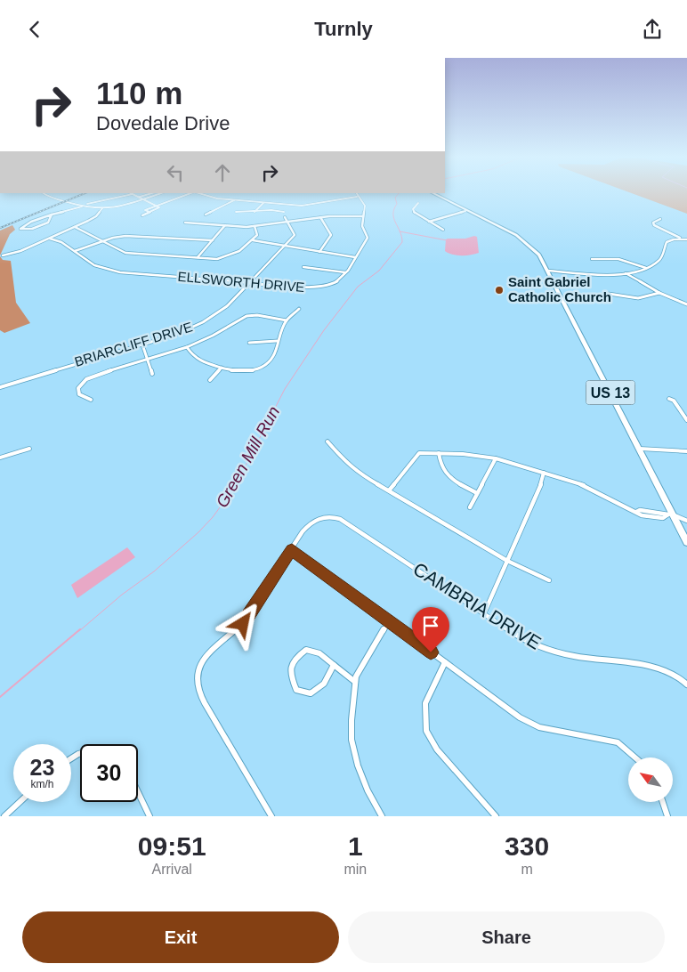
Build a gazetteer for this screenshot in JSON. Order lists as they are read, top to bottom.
{
  "streets": {
    "main road": ["US 13"],
    "street": ["ELLSWORTH DRIVE", "BRIARCLIFF DRIVE", "CAMBRIA DRIVE"]
  },
  "crossings": [
    ["ELLSWORTH DRIVE", "BRIARCLIFF DRIVE"]
  ],
  "water": ["Green Mill Run"],
  "places": ["Saint Gabriel Catholic Church"],
  "north": "top left",
  "page": {
    "header": "Turnly",
    "turn": ["110 m", "Dovedale Drive"],
    "speed": "23 km/h",
    "limit": "30",
    "eta": [
      "09:51",
      "Arrival",
      "1",
      "min",
      "330",
      "m"
    ],
    "buttons": ["Exit", "Share"]
  }
}
